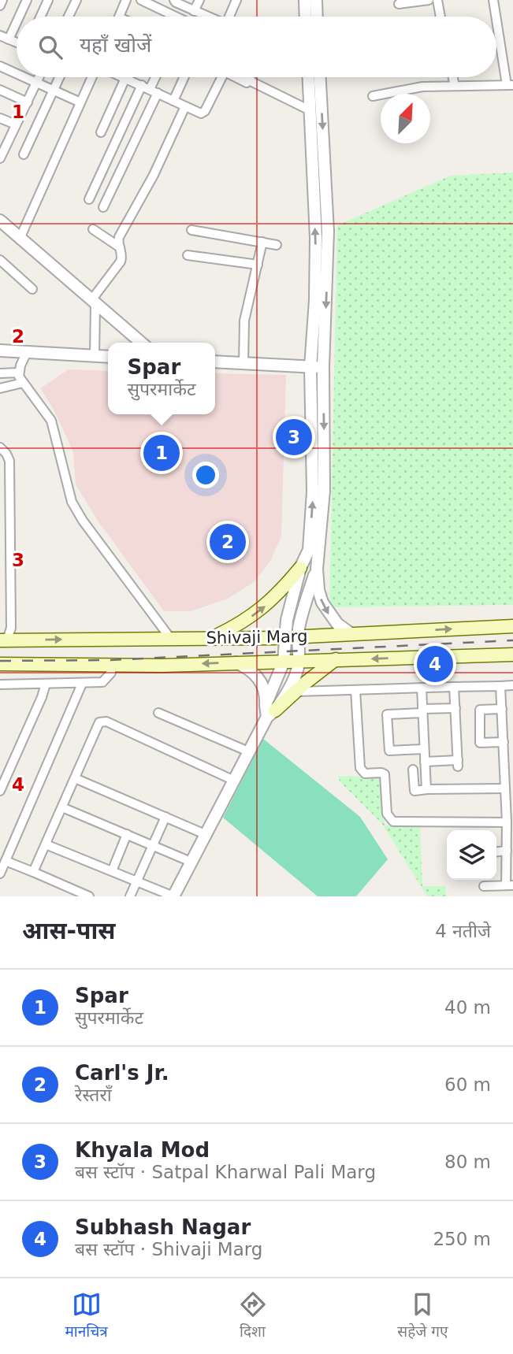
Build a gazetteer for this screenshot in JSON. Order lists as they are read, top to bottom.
{
  "streets": {
    "main road": ["Shivaji Marg"]
  },
  "north": "top right",
  "page": {
    "search": "यहाँ खोजें",
    "popup": ["Spar", "सुपरमार्केट"],
    "pins": [
      "3",
      "1",
      "2",
      "4"
    ],
    "heading": ["आस-पास", "4 नतीजे"],
    "list": [
      {
        "mark": "1",
        "name": "Spar",
        "note": "सुपरमार्केट",
        "value": "40 m"
      },
      {
        "mark": "2",
        "name": "Carl's Jr.",
        "note": "रेस्तराँ",
        "value": "60 m"
      },
      {
        "mark": "3",
        "name": "Khyala Mod",
        "note": "बस स्टॉप · Satpal Kharwal Pali Marg",
        "value": "80 m"
      },
      {
        "mark": "4",
        "name": "Subhash Nagar",
        "note": "बस स्टॉप · Shivaji Marg",
        "value": "250 m"
      }
    ],
    "nav": ["मानचित्र", "दिशा", "सहेजे गए"]
  },
  "grid": {
    "rows": [
      "1",
      "2",
      "3",
      "4"
    ]
  }
}
